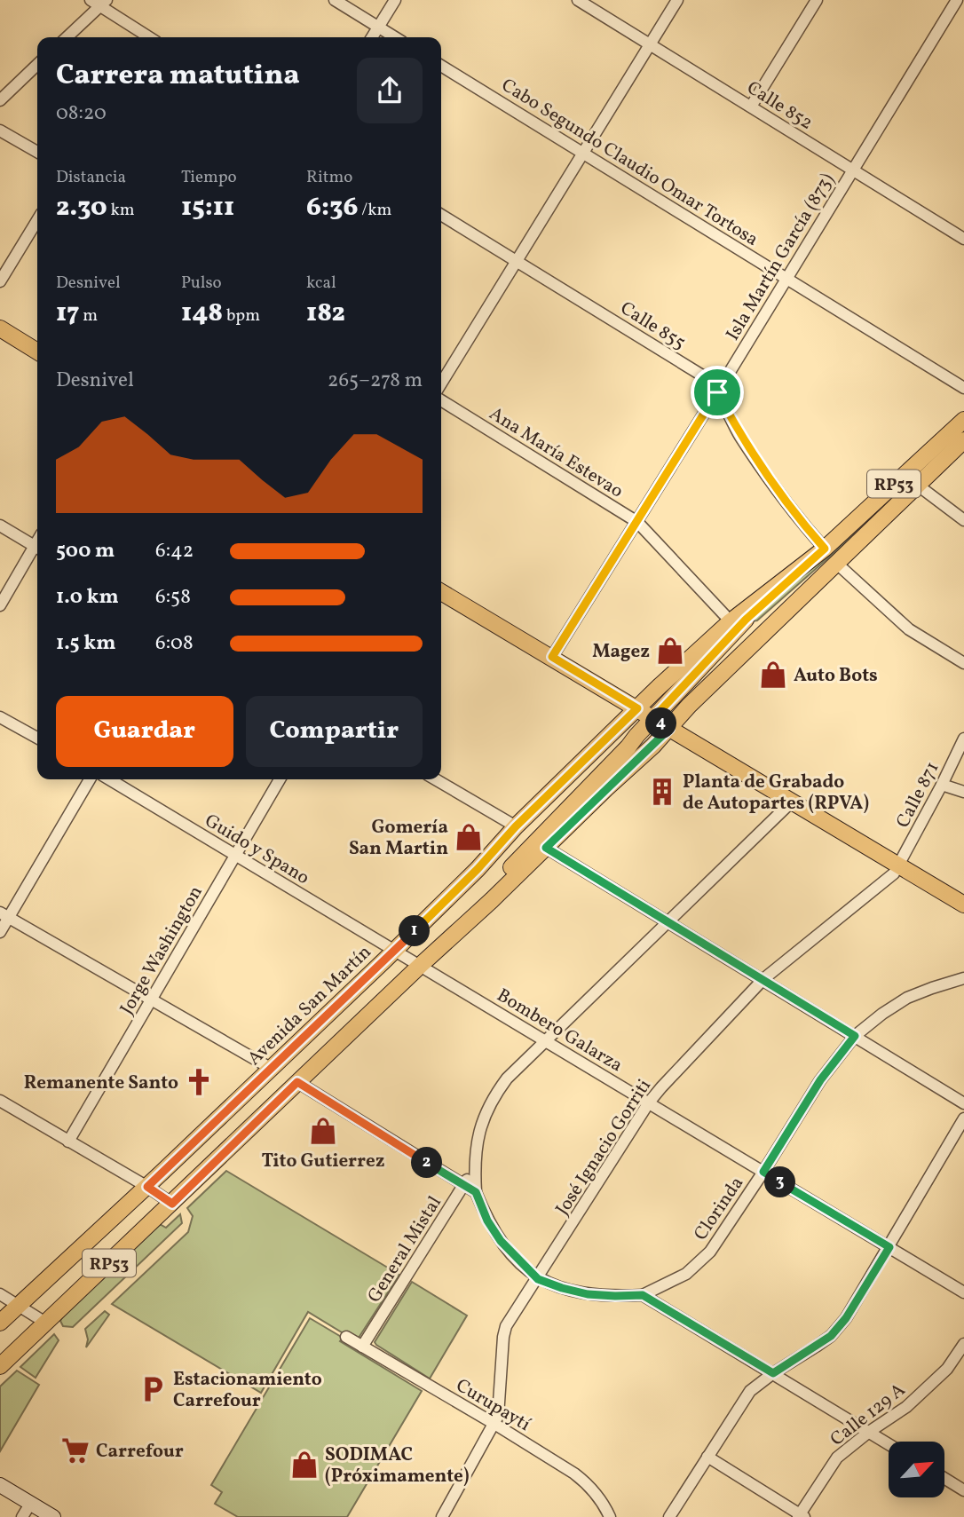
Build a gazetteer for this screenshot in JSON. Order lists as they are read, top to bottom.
{
  "streets": {
    "main road": ["RP53", "Avenida San Martín"],
    "street": [
      "Calle 852",
      "Cabo Segundo Claudio Omar Tortosa",
      "Isla Martín García (873)",
      "Calle 855",
      "Ana María Estevao",
      "Calle 871",
      "Guido y Spano",
      "Jorge Washington",
      "Bombero Galarza",
      "José Ignacio Gorriti",
      "Clorinda",
      "General Mistal",
      "Curupaytí",
      "Calle 129 A"
    ]
  },
  "crossings": [
    ["Calle 852", "Isla Martín García (873)"],
    ["Cabo Segundo Claudio Omar Tortosa", "Isla Martín García (873)"],
    ["Isla Martín García (873)", "Calle 855"],
    ["Isla Martín García (873)", "Ana María Estevao"],
    ["Calle 855", "RP53"],
    ["Ana María Estevao", "RP53"],
    ["RP53", "Avenida San Martín"],
    ["RP53", "Bombero Galarza"],
    ["Calle 871", "José Ignacio Gorriti"],
    ["Guido y Spano", "Jorge Washington"],
    ["Guido y Spano", "Avenida San Martín"],
    ["Guido y Spano", "Bombero Galarza"],
    ["Avenida San Martín", "Bombero Galarza"],
    ["Bombero Galarza", "José Ignacio Gorriti"],
    ["Bombero Galarza", "Clorinda"],
    ["José Ignacio Gorriti", "Curupaytí"],
    ["General Mistal", "Curupaytí"]
  ],
  "places": {
    "shop": [
      "Magez",
      "Auto Bots",
      "Gomería San Martin",
      "Tito Gutierrez",
      "SODIMAC (Próximamente)"
    ],
    "building": ["Planta de Grabado de Autopartes (RPVA)"],
    "church": ["Remanente Santo"],
    "parking": ["Estacionamiento Carrefour"],
    "supermarket": ["Carrefour"]
  },
  "north": "top right",
  "page": {
    "heading": ["Carrera matutina", "08:20"],
    "stats": [
      ["Distancia", "2.30 km"],
      ["Tiempo", "15:11"],
      ["Ritmo", "6:36 /km"],
      ["Desnivel", "17 m"],
      ["Pulso", "148 bpm"],
      ["kcal", "182"]
    ],
    "chart": ["Desnivel", "265–278 m"],
    "list": [
      {
        "name": "500 m",
        "note": "6:42"
      },
      {
        "name": "1.0 km",
        "note": "6:58"
      },
      {
        "name": "1.5 km",
        "note": "6:08"
      }
    ],
    "buttons": ["Guardar", "Compartir"],
    "pins": [
      "4",
      "1",
      "2",
      "3"
    ]
  }
}
